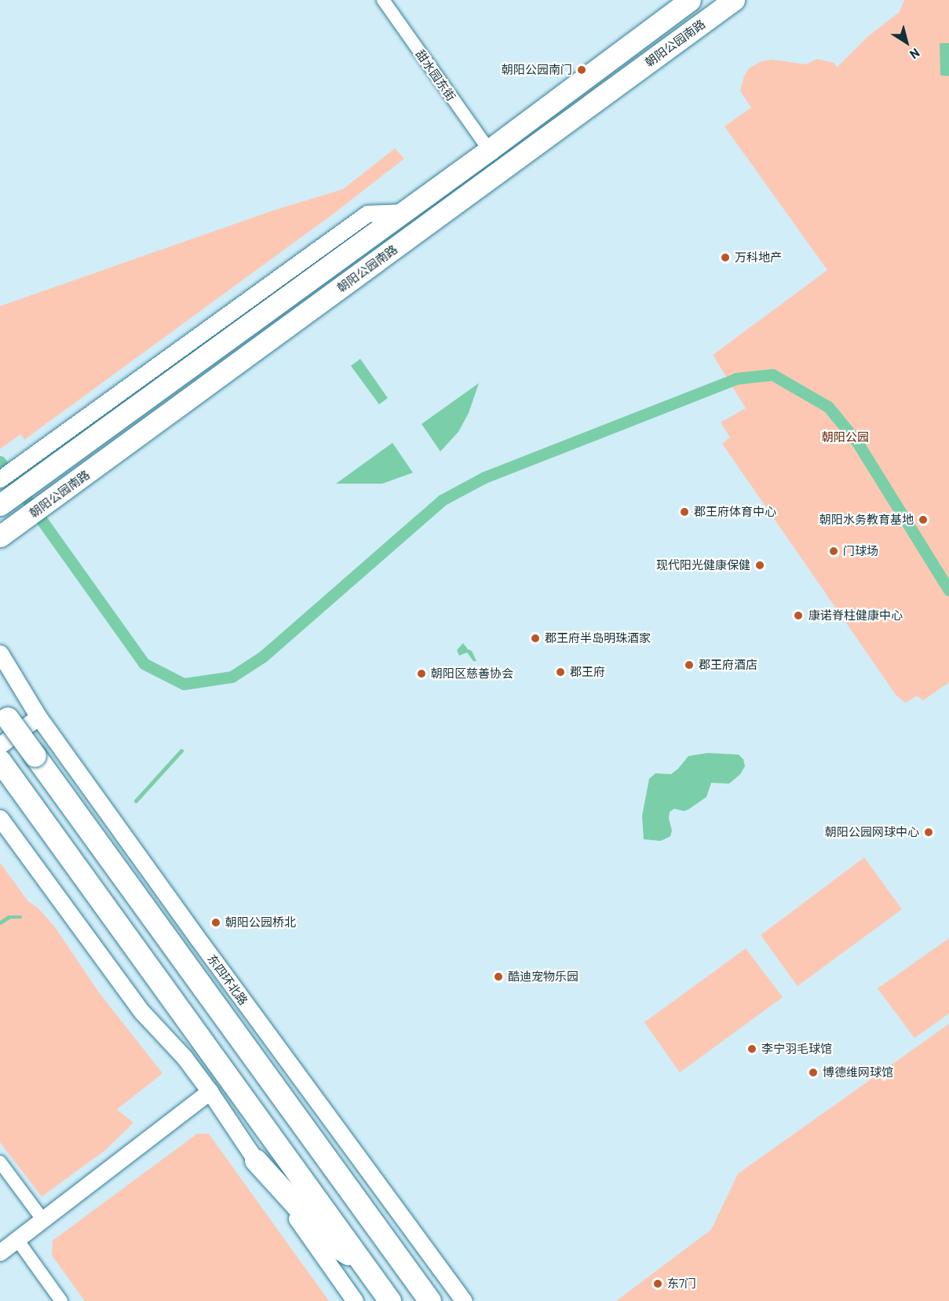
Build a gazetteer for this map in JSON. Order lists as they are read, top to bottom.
{
  "streets": {
    "highway": ["东四环北路"],
    "main road": ["朝阳公园南路"],
    "street": ["甜水园东街"]
  },
  "crossings": [
    ["朝阳公园南路", "甜水园东街"]
  ],
  "parks": ["朝阳公园"],
  "places": [
    "朝阳公园南门",
    "万科地产",
    "郡王府体育中心",
    "朝阳水务教育基地",
    "门球场",
    "现代阳光健康保健",
    "康诺脊柱健康中心",
    "郡王府半岛明珠酒家",
    "郡王府酒店",
    "郡王府",
    "朝阳区慈善协会",
    "朝阳公园网球中心",
    "朝阳公园桥北",
    "酷迪宠物乐园",
    "李宁羽毛球馆",
    "博德维网球馆",
    "东7门"
  ],
  "north": "bottom right"
}
